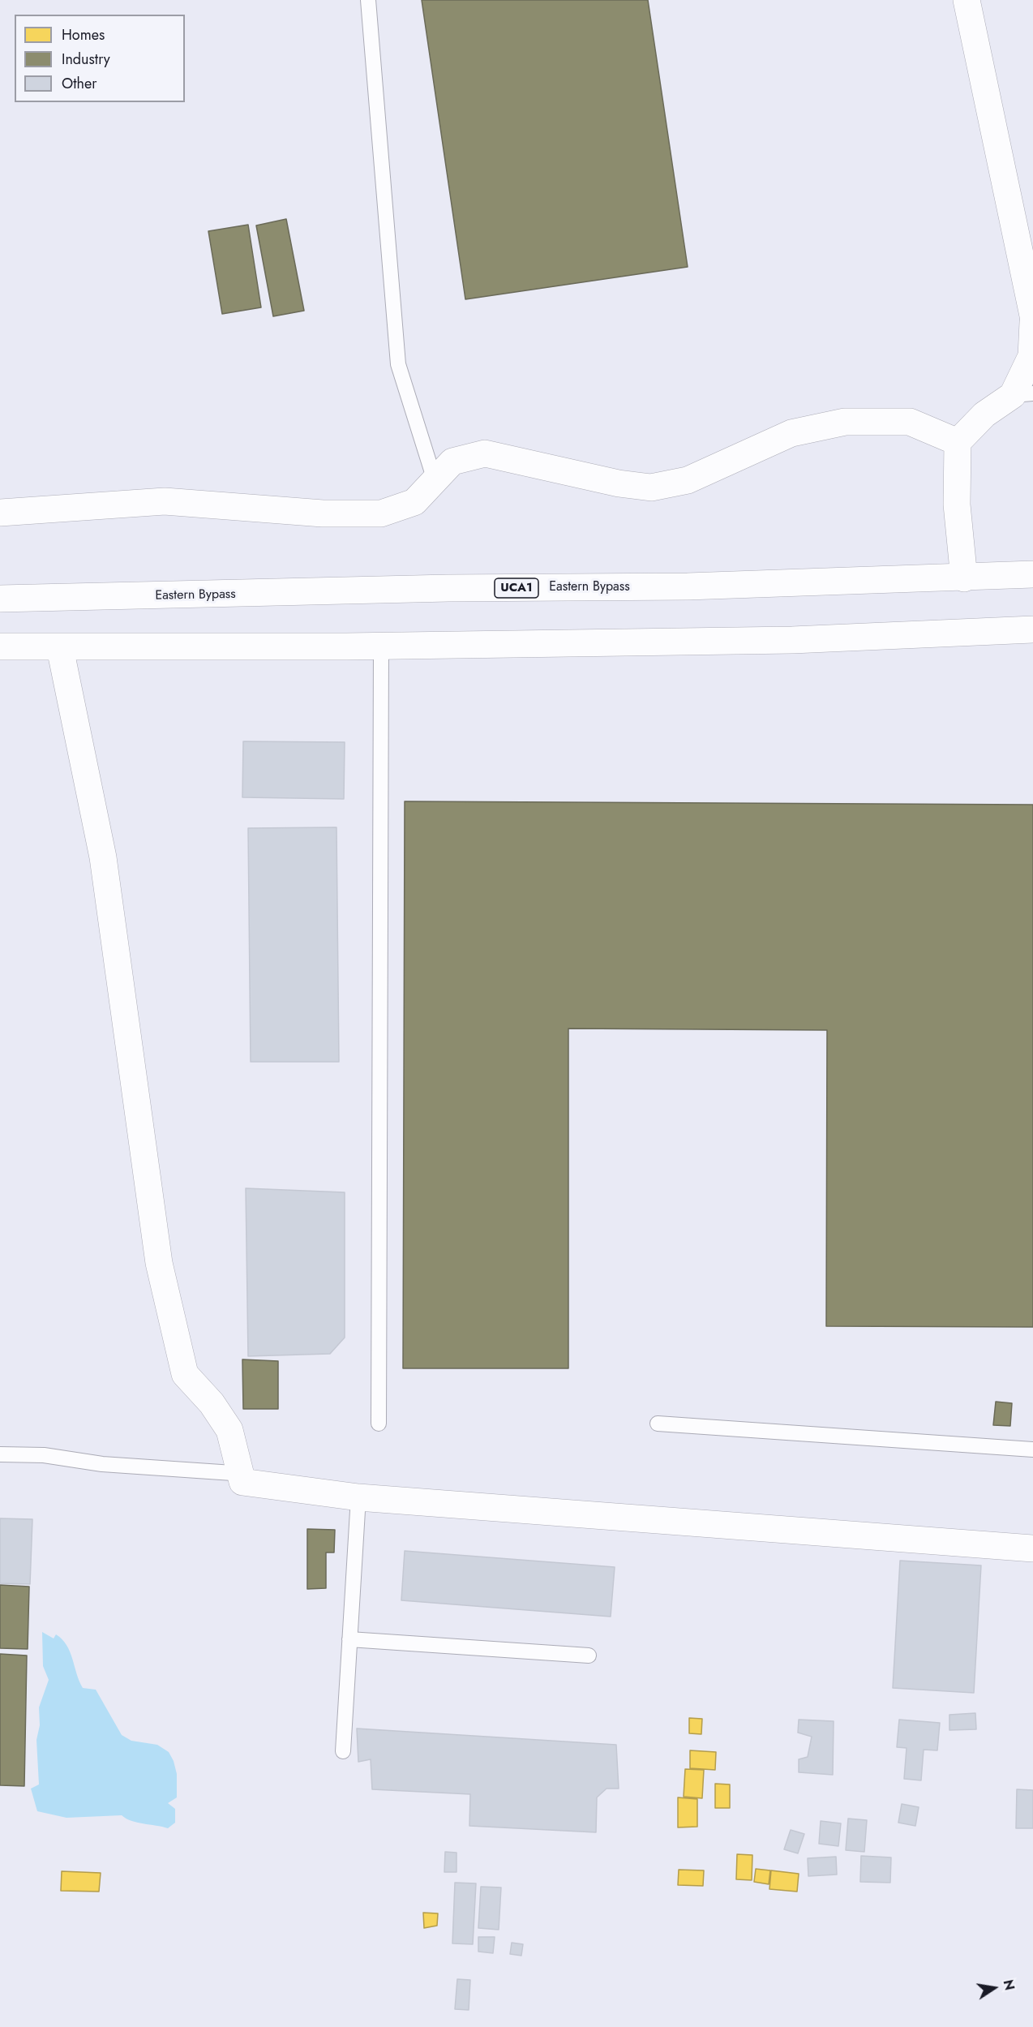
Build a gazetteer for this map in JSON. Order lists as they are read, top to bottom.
{
  "streets": {
    "street": ["Eastern Bypass", "UCA1"]
  },
  "legend": ["Homes", "Industry", "Other"],
  "north": "right"
}
